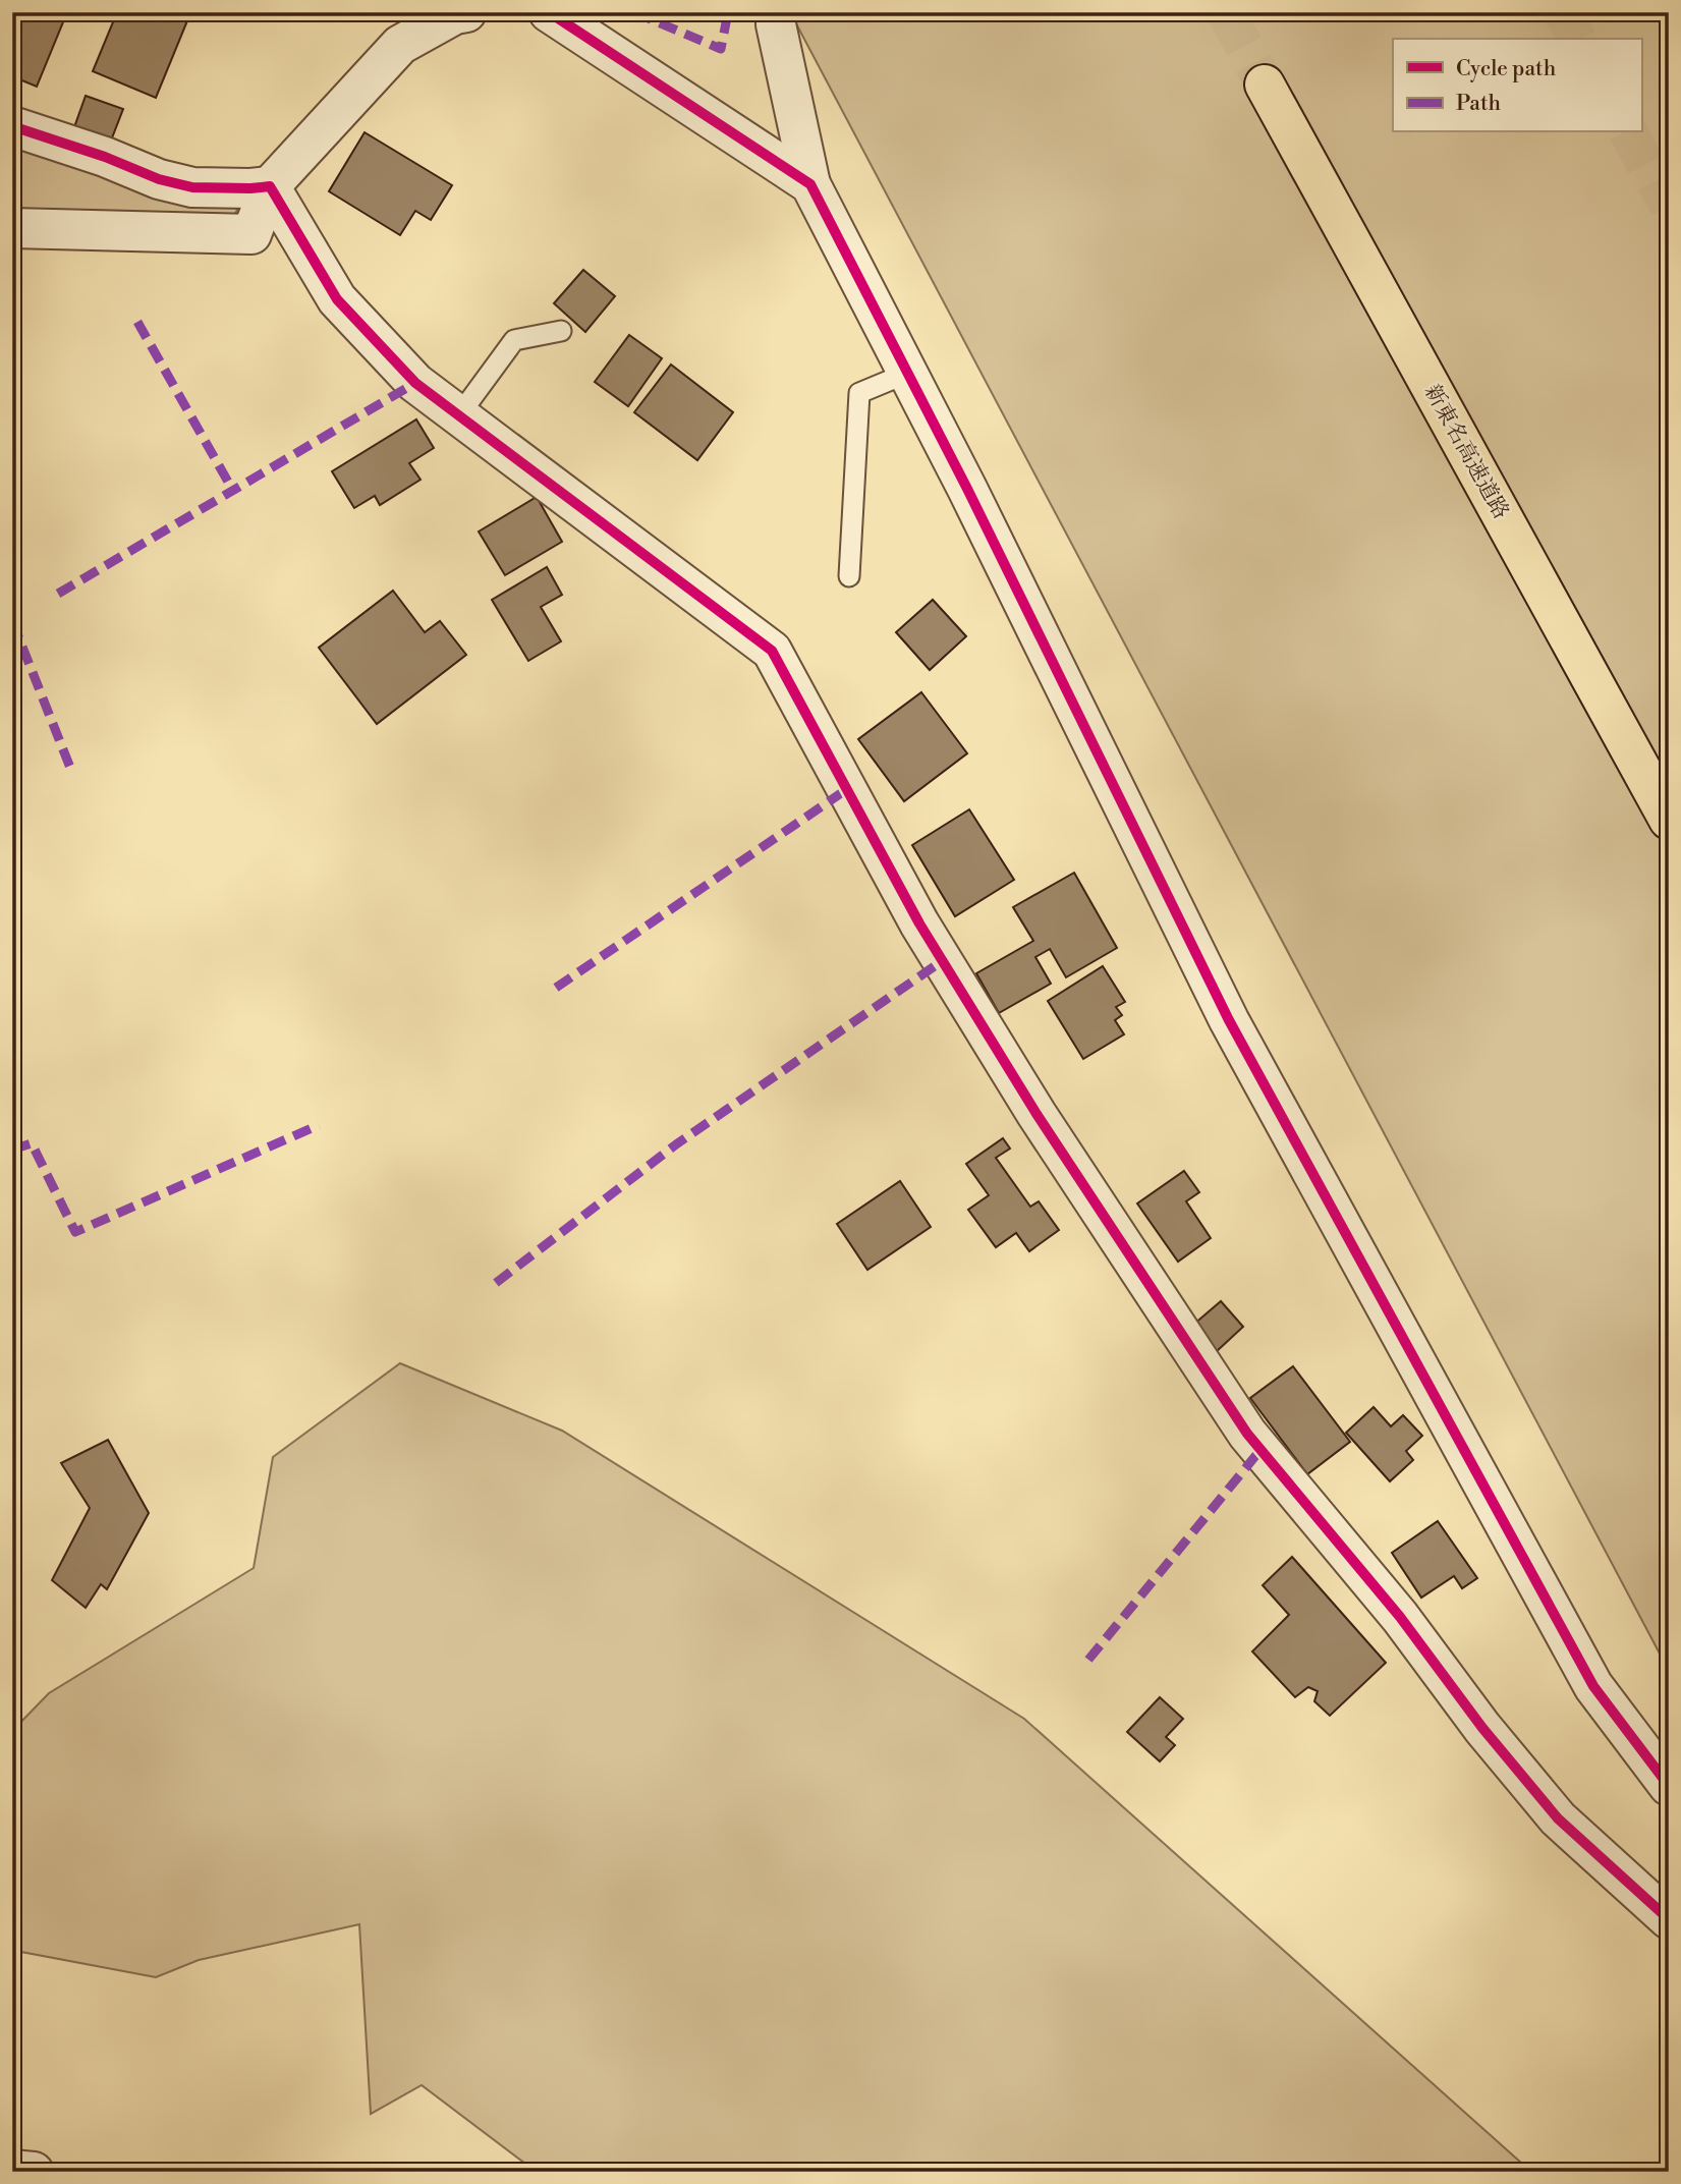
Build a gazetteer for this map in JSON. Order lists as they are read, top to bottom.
{
  "streets": {
    "highway": ["新東名高速道路"]
  },
  "legend": ["Cycle path", "Path"]
}
